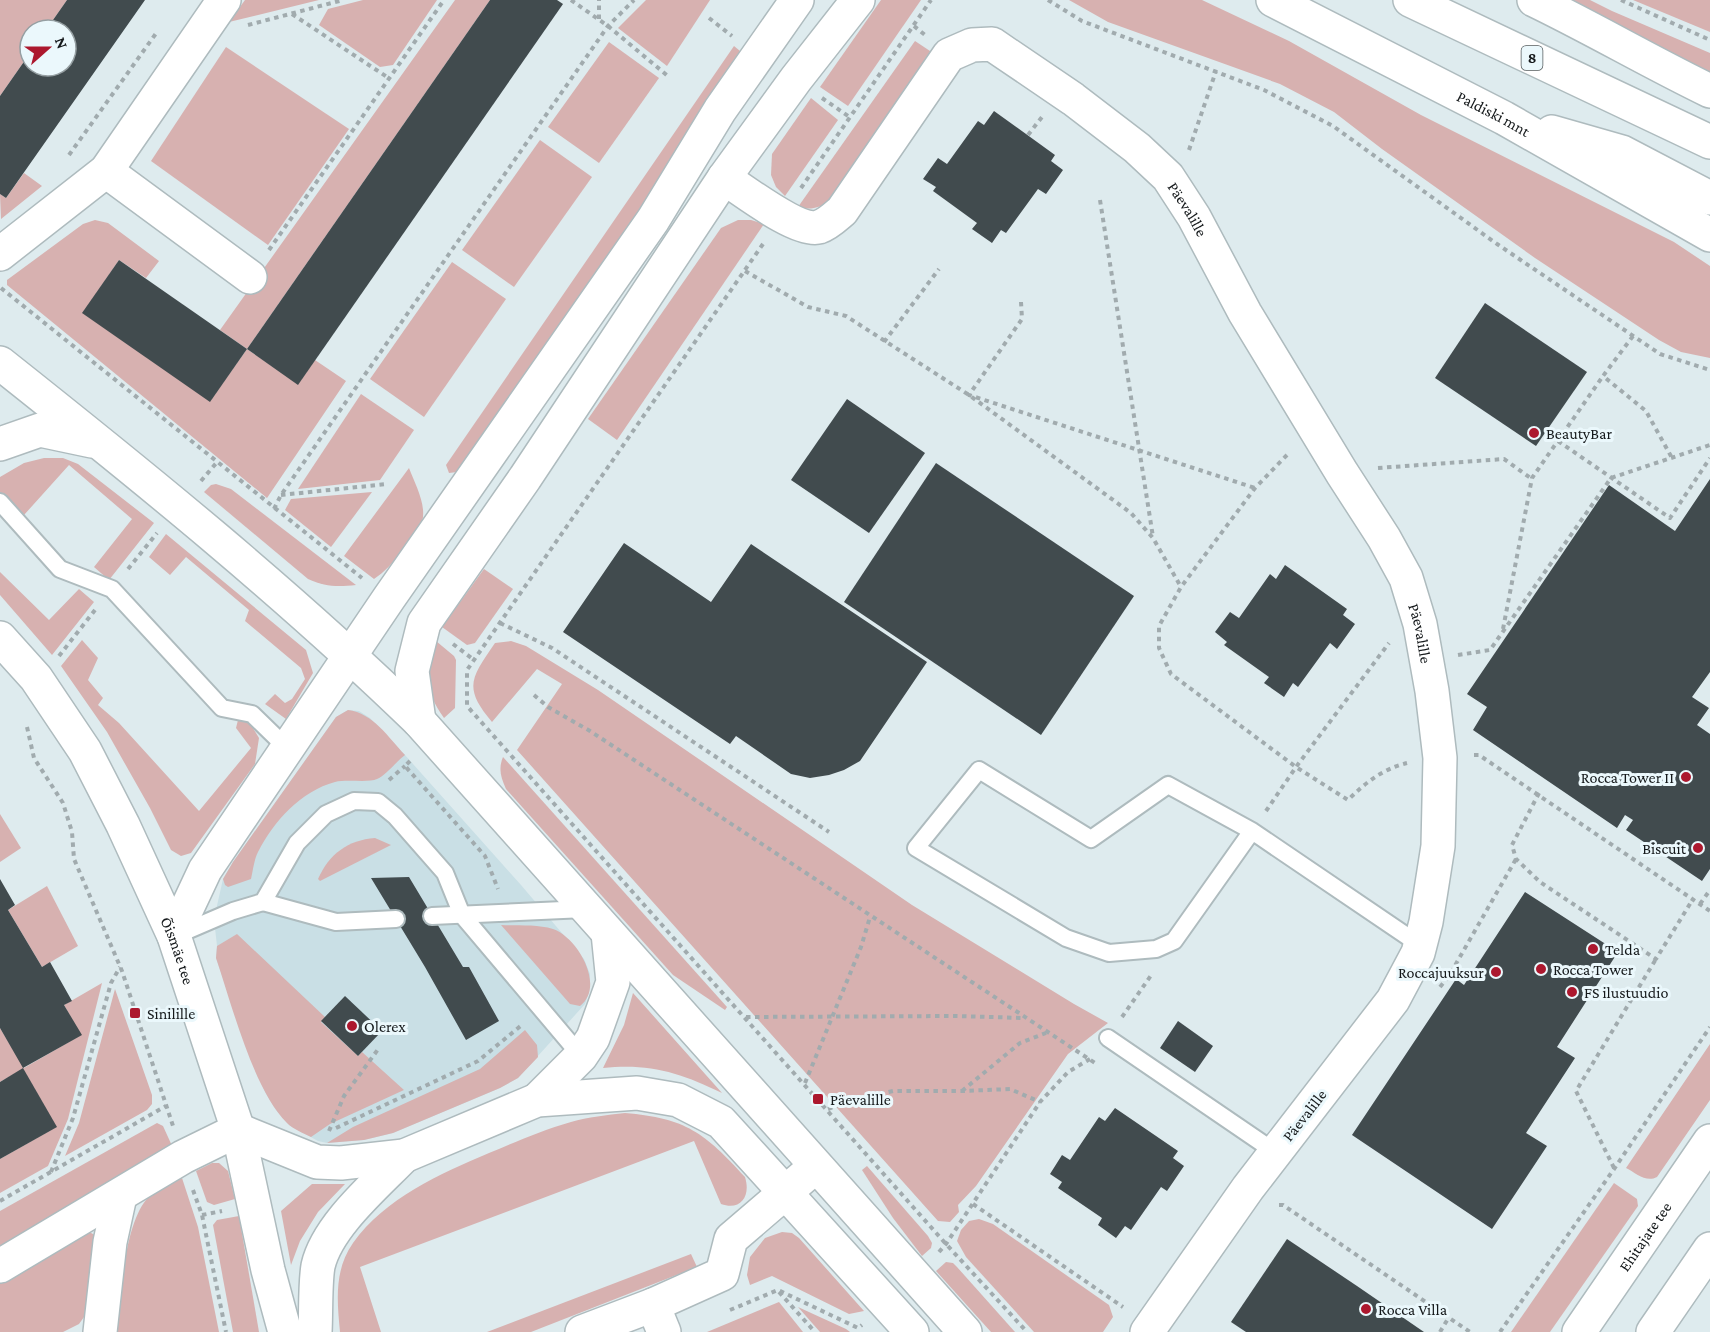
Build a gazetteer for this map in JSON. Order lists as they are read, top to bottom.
{
  "streets": {
    "main road": [
      "8",
      "Paldiski mnt",
      "Päevalille",
      "Õismäe tee",
      "Ehitajate tee"
    ]
  },
  "places": {
    "other": [
      "BeautyBar",
      "Rocca Tower II",
      "Biscuit",
      "Telda",
      "Rocca Tower",
      "Roccajuuksur",
      "FS ilustuudio",
      "Olerex",
      "Rocca Villa"
    ],
    "transit": ["Sinilille", "Päevalille"]
  },
  "north": "right"
}
